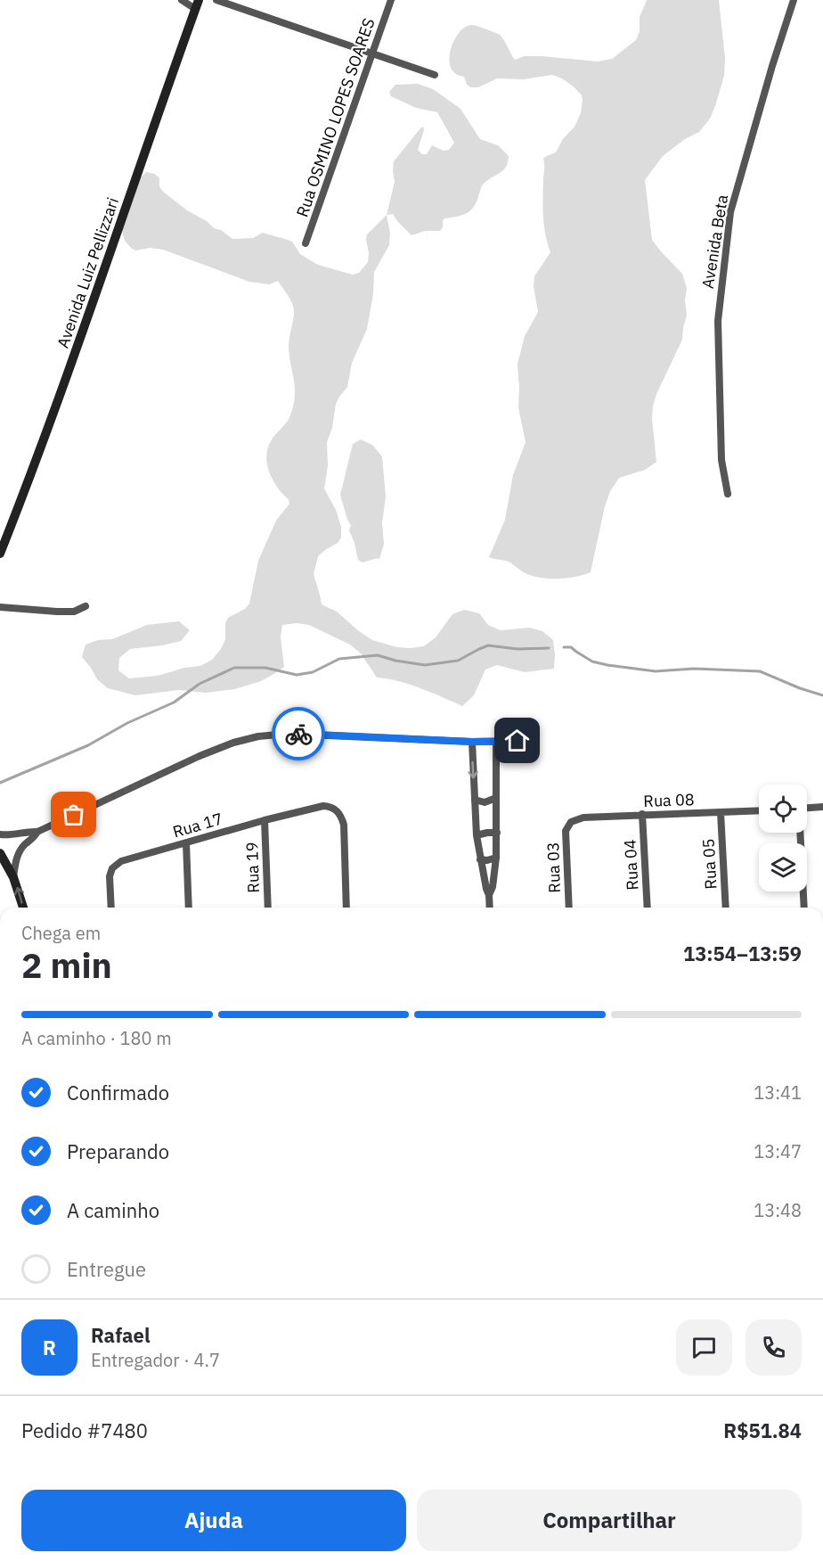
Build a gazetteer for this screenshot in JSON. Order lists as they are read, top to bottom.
{
  "streets": {
    "main road": ["Avenida Luiz Pellizzari"],
    "street": [
      "Rua OSMINO LOPES SOARES",
      "Avenida Beta",
      "Rua 08",
      "Rua 17",
      "Rua 05",
      "Rua 04",
      "Rua 19",
      "Rua 03"
    ]
  },
  "crossings": [
    ["Rua 08", "Rua 05"],
    ["Rua 08", "Rua 04"],
    ["Rua 08", "Rua 03"],
    ["Rua 17", "Rua 19"]
  ],
  "page": {
    "heading": ["2 min", "Chega em", "13:54–13:59"],
    "panel": [
      "Rafael",
      "Entregador · 4.7",
      "Pedido #7480",
      "R$51.84"
    ],
    "bar": "A caminho · 180 m",
    "list": [
      ["Confirmado", "13:41"],
      ["Preparando", "13:47"],
      ["A caminho", "13:48"],
      "Entregue"
    ],
    "round": "R",
    "buttons": ["Ajuda", "Compartilhar"]
  }
}
